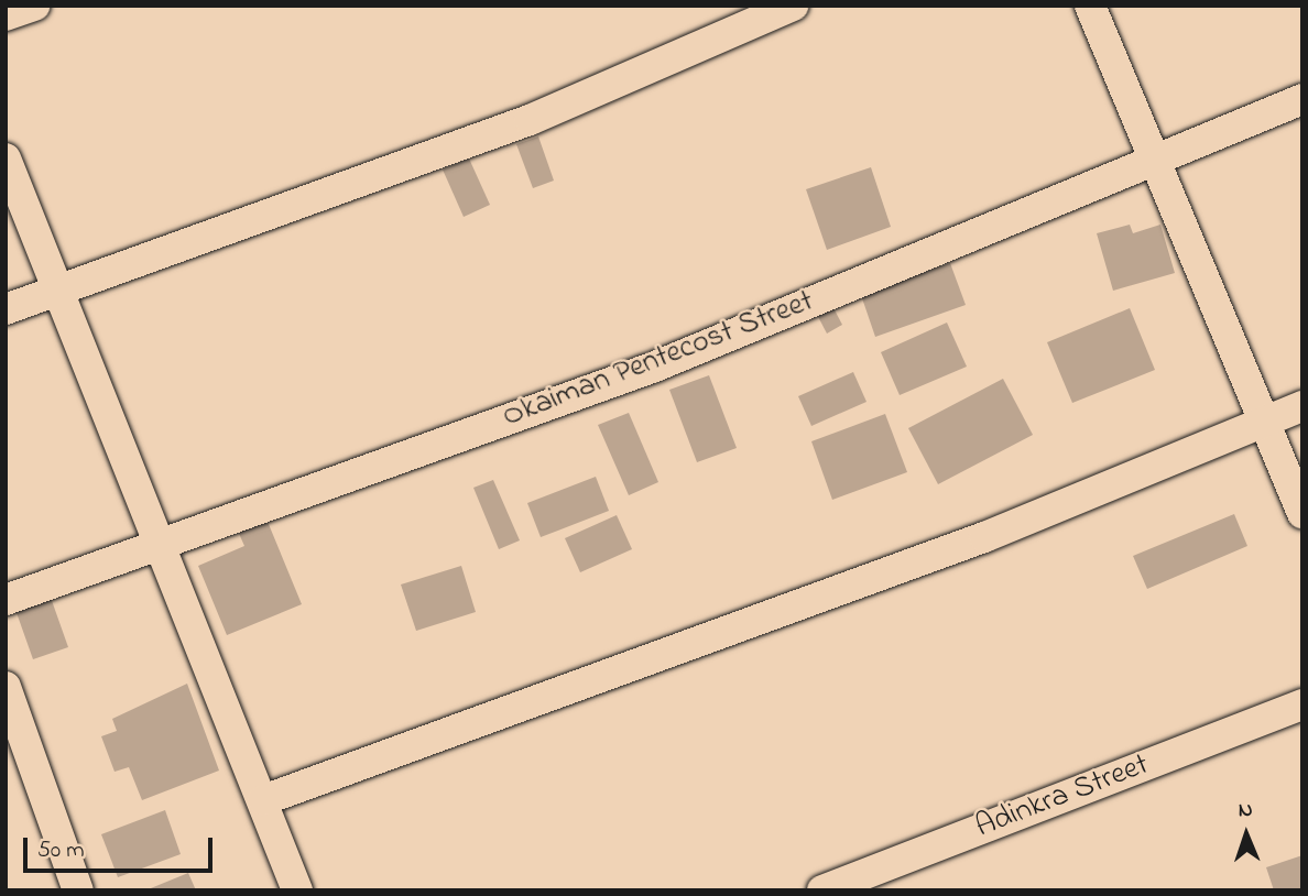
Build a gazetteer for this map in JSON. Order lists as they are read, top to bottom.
{
  "streets": {
    "street": ["Okaiman Pentecost Street", "Adinkra Street"]
  },
  "scale_bar": "50 m",
  "north": "top"
}
